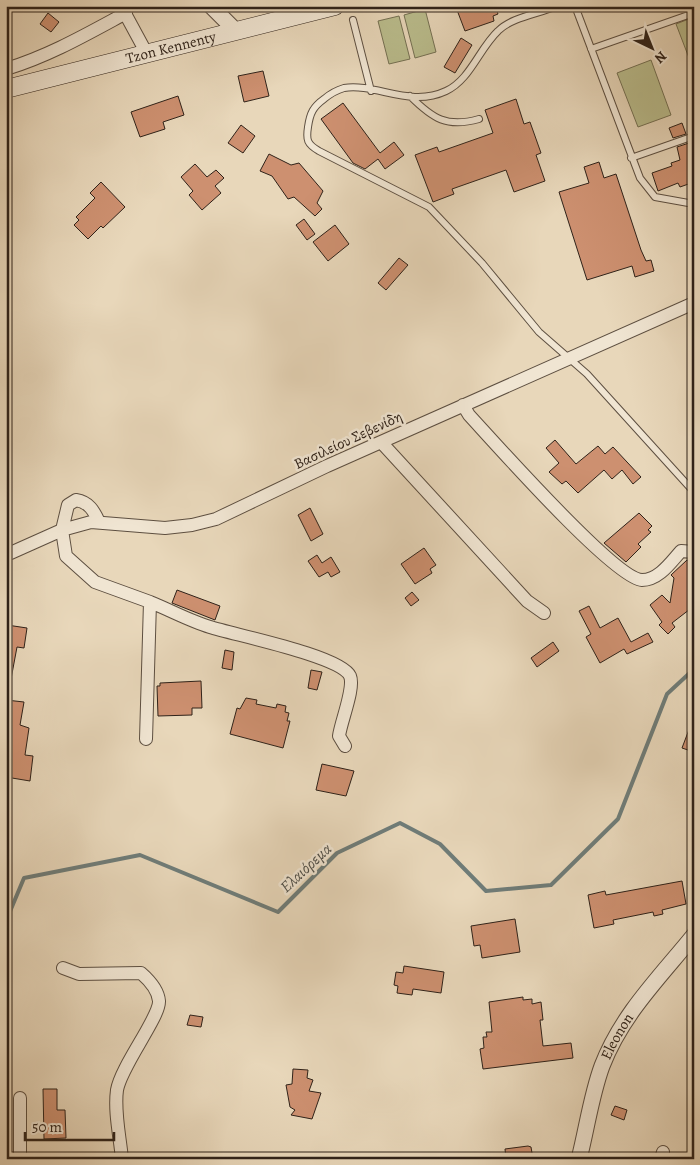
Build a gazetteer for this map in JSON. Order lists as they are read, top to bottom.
{
  "streets": {
    "main road": ["Tzon Kennenty"],
    "street": ["Βασιλείου Σεβενίδη", "Eleonon"]
  },
  "water": ["Ελαιόρεμα"],
  "scale_bar": "50 m",
  "north": "bottom right"
}
